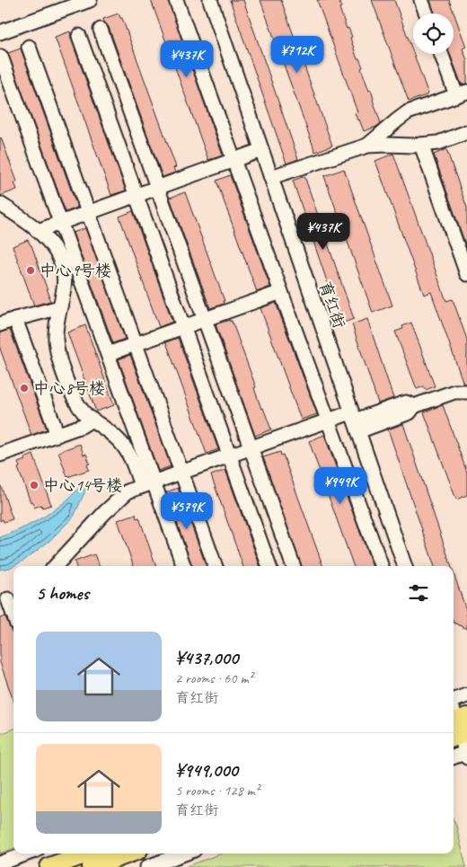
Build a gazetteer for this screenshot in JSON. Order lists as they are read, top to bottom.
{
  "streets": {
    "street": ["育红街"]
  },
  "places": ["中心9号楼", "中心8号楼", "中心14号楼"],
  "page": {
    "price": [
      "¥712K",
      "¥437K",
      "¥437K",
      "¥949K",
      "¥579K"
    ],
    "heading": "5 homes",
    "list": [
      {
        "name": "¥437,000",
        "note": "2 rooms · 60 m² · 育红街"
      },
      {
        "name": "¥949,000",
        "note": "5 rooms · 128 m² · 育红街"
      }
    ]
  }
}
